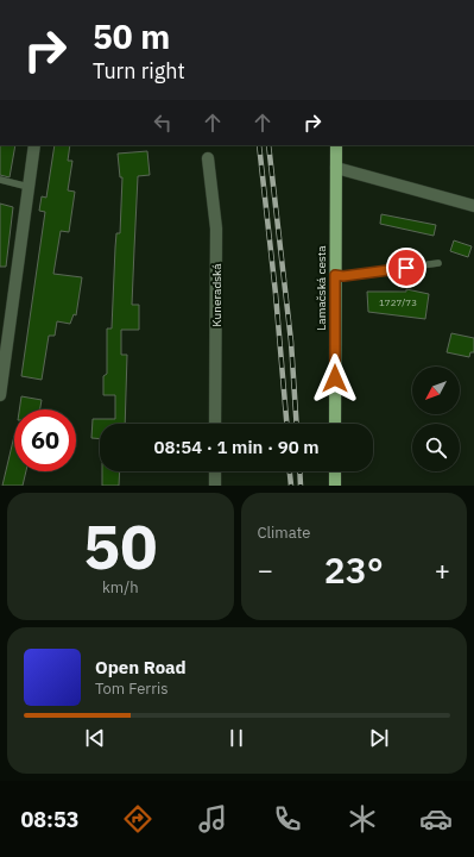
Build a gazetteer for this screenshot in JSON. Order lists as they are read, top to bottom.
{
  "streets": {
    "main road": ["Lamačská cesta"],
    "street": ["Kuneradská"]
  },
  "house_numbers": ["1727/73"],
  "north": "bottom left",
  "page": {
    "turn": ["50 m", "Turn right"],
    "limit": "60",
    "trip": "08:54 · 1 min · 90 m",
    "tile": [
      ["50", "km/h"],
      "Climate"
    ],
    "heat": ["−", "23°", "+"],
    "song": ["Open Road", "Tom Ferris"],
    "tabs": "08:53"
  }
}
